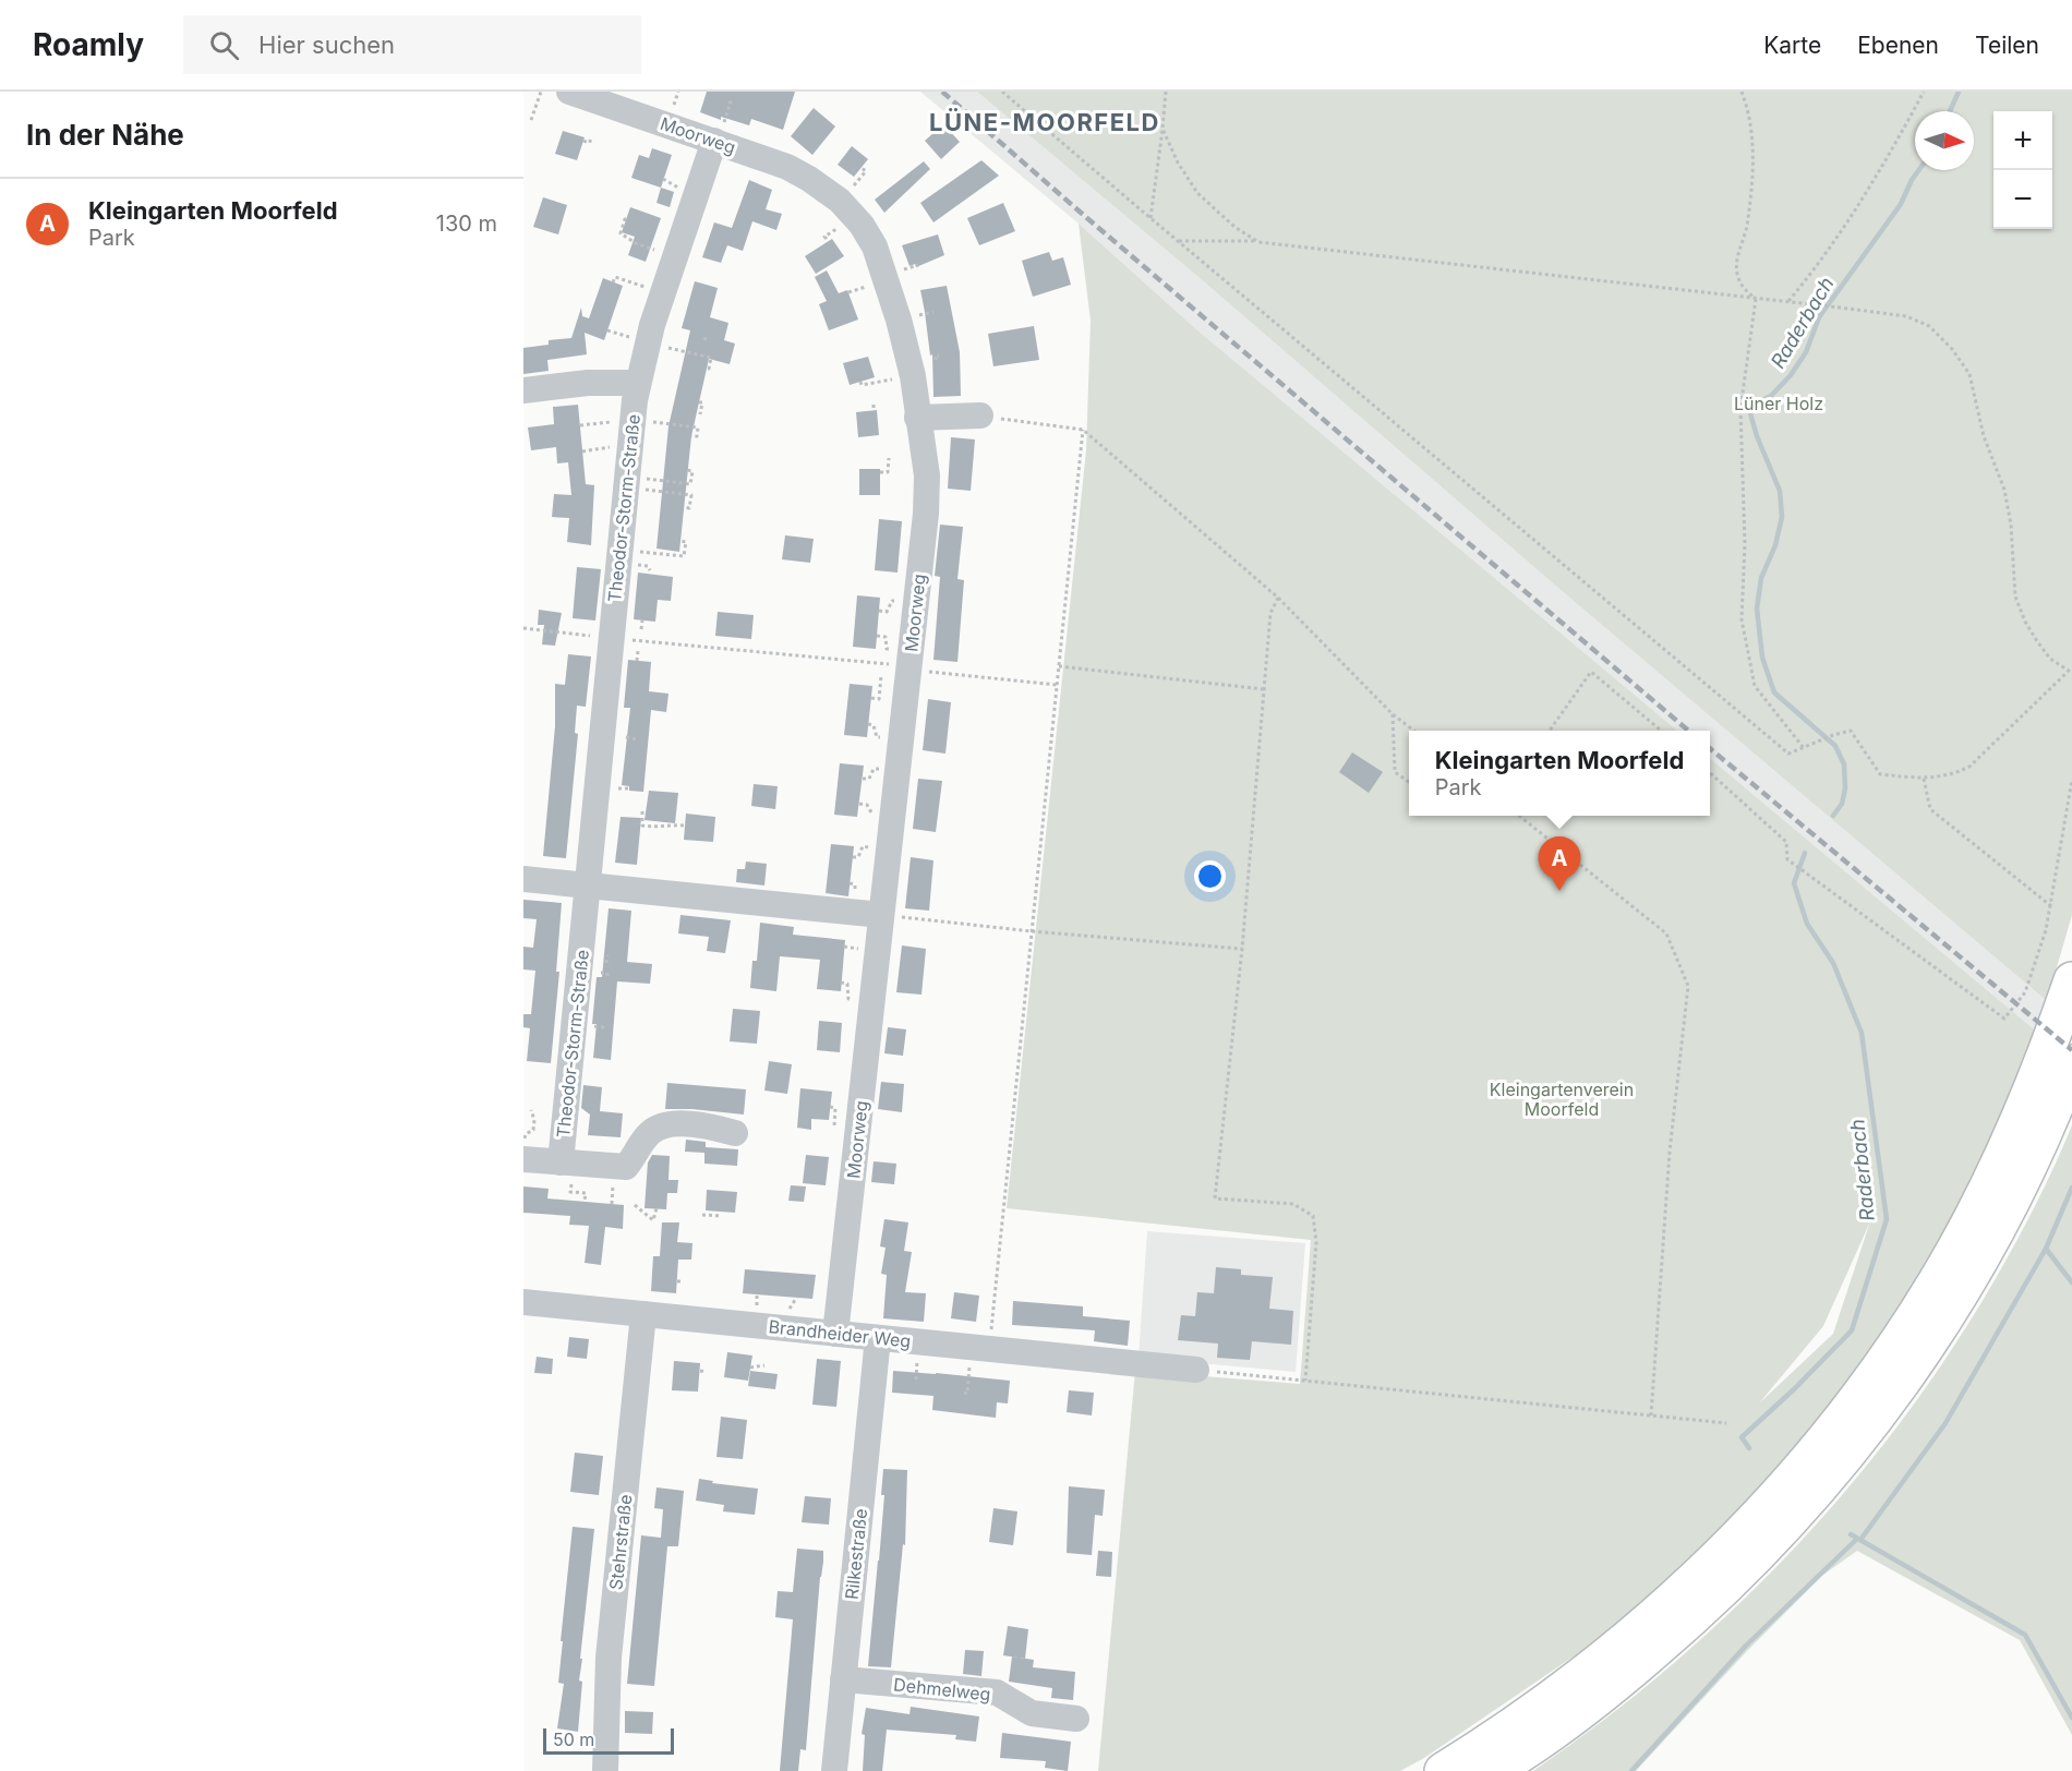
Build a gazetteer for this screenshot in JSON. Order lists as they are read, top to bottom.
{
  "streets": {
    "street": [
      "Moorweg",
      "Theodor-Storm-Straße",
      "Brandheider Weg",
      "Stehrstraße",
      "Rilkestraße",
      "Dehmelweg"
    ]
  },
  "crossings": [
    ["Moorweg", "Theodor-Storm-Straße"],
    ["Moorweg", "Brandheider Weg"],
    ["Brandheider Weg", "Stehrstraße"],
    ["Brandheider Weg", "Rilkestraße"],
    ["Rilkestraße", "Dehmelweg"]
  ],
  "districts": ["LÜNE-MOORFELD"],
  "water": ["Raderbach"],
  "parks": ["Lüner Holz", "Kleingartenverein Moorfeld"],
  "scale_bar": "50 m",
  "north": "right",
  "page": {
    "header": "Roamly",
    "search": "Hier suchen",
    "nav": ["Karte", "Ebenen", "Teilen"],
    "heading": "In der Nähe",
    "map_buttons": ["+", "−"],
    "list": [
      {
        "mark": "A",
        "name": "Kleingarten Moorfeld",
        "note": "Park",
        "value": "130 m"
      }
    ],
    "popup": ["Kleingarten Moorfeld", "Park"],
    "pins": "A",
    "scale": "50 m"
  }
}
